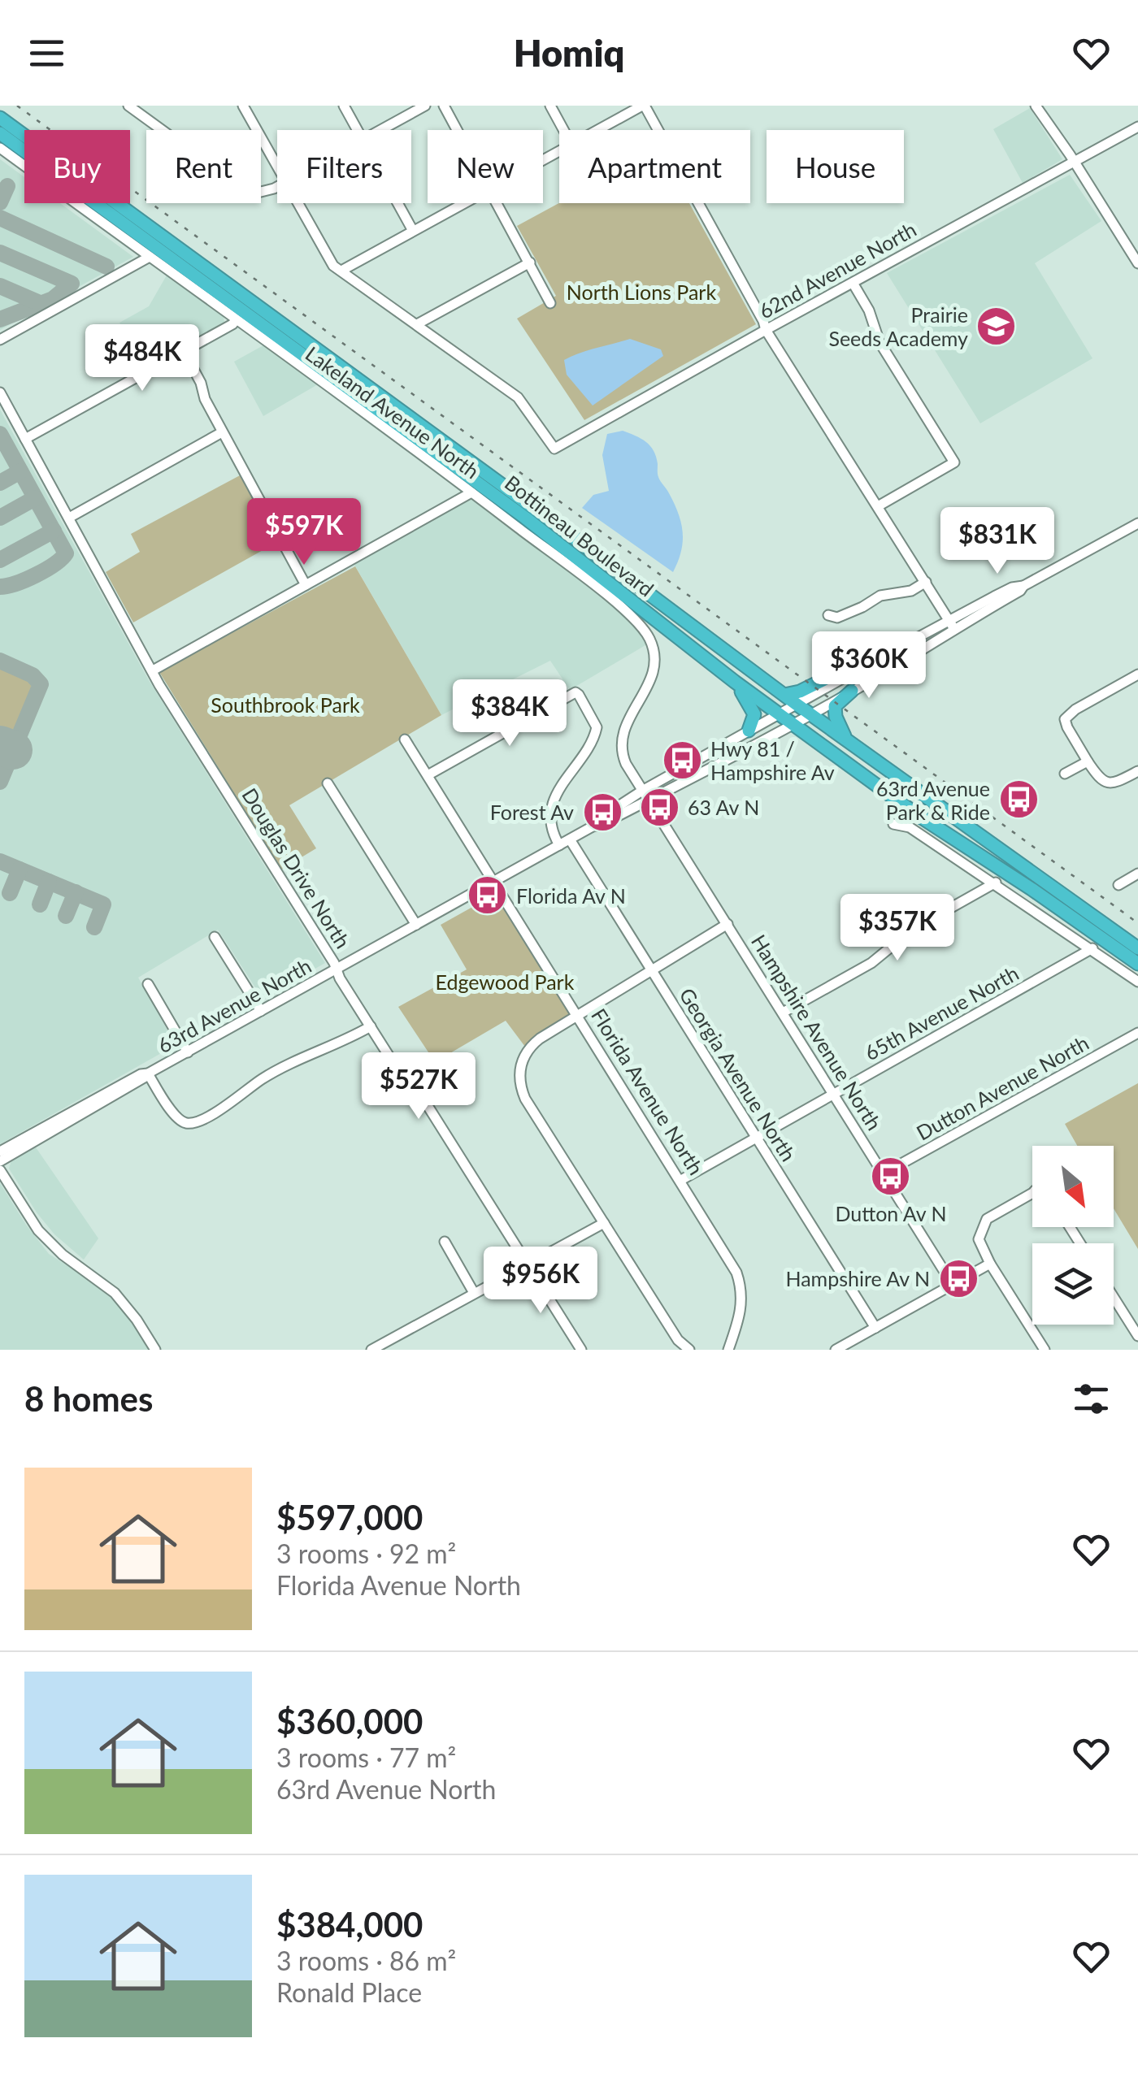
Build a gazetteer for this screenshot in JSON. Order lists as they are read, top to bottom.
{
  "streets": {
    "highway": ["Bottineau Boulevard"],
    "street": [
      "62nd Avenue North",
      "Lakeland Avenue North",
      "Douglas Drive North",
      "63rd Avenue North",
      "65th Avenue North",
      "Hampshire Avenue North",
      "Georgia Avenue North",
      "Dutton Avenue North",
      "Florida Avenue North"
    ]
  },
  "crossings": [
    ["Lakeland Avenue North", "63rd Avenue North"],
    ["Lakeland Avenue North", "Hampshire Avenue North"],
    ["Bottineau Boulevard", "63rd Avenue North"],
    ["Douglas Drive North", "63rd Avenue North"],
    ["63rd Avenue North", "Hampshire Avenue North"],
    ["63rd Avenue North", "Georgia Avenue North"],
    ["63rd Avenue North", "Florida Avenue North"],
    ["65th Avenue North", "Hampshire Avenue North"],
    ["65th Avenue North", "Georgia Avenue North"],
    ["65th Avenue North", "Florida Avenue North"],
    ["Hampshire Avenue North", "Dutton Avenue North"]
  ],
  "parks": ["North Lions Park", "Southbrook Park", "Edgewood Park"],
  "places": {
    "school or university": ["Prairie Seeds Academy"],
    "bus stop": [
      "Hwy 81 / Hampshire Av",
      "63rd Avenue Park & Ride",
      "63 Av N",
      "Forest Av",
      "Florida Av N",
      "Dutton Av N",
      "Hampshire Av N"
    ]
  },
  "north": "bottom right",
  "page": {
    "header": "Homiq",
    "chip": [
      "Buy",
      "Rent",
      "Filters",
      "New",
      "Apartment",
      "House"
    ],
    "price": [
      "$484K",
      "$597K",
      "$831K",
      "$360K",
      "$384K",
      "$357K",
      "$527K",
      "$956K"
    ],
    "heading": "8 homes",
    "list": [
      {
        "name": "$597,000",
        "note": "3 rooms · 92 m² · Florida Avenue North"
      },
      {
        "name": "$360,000",
        "note": "3 rooms · 77 m² · 63rd Avenue North"
      },
      {
        "name": "$384,000",
        "note": "3 rooms · 86 m² · Ronald Place"
      }
    ]
  }
}
